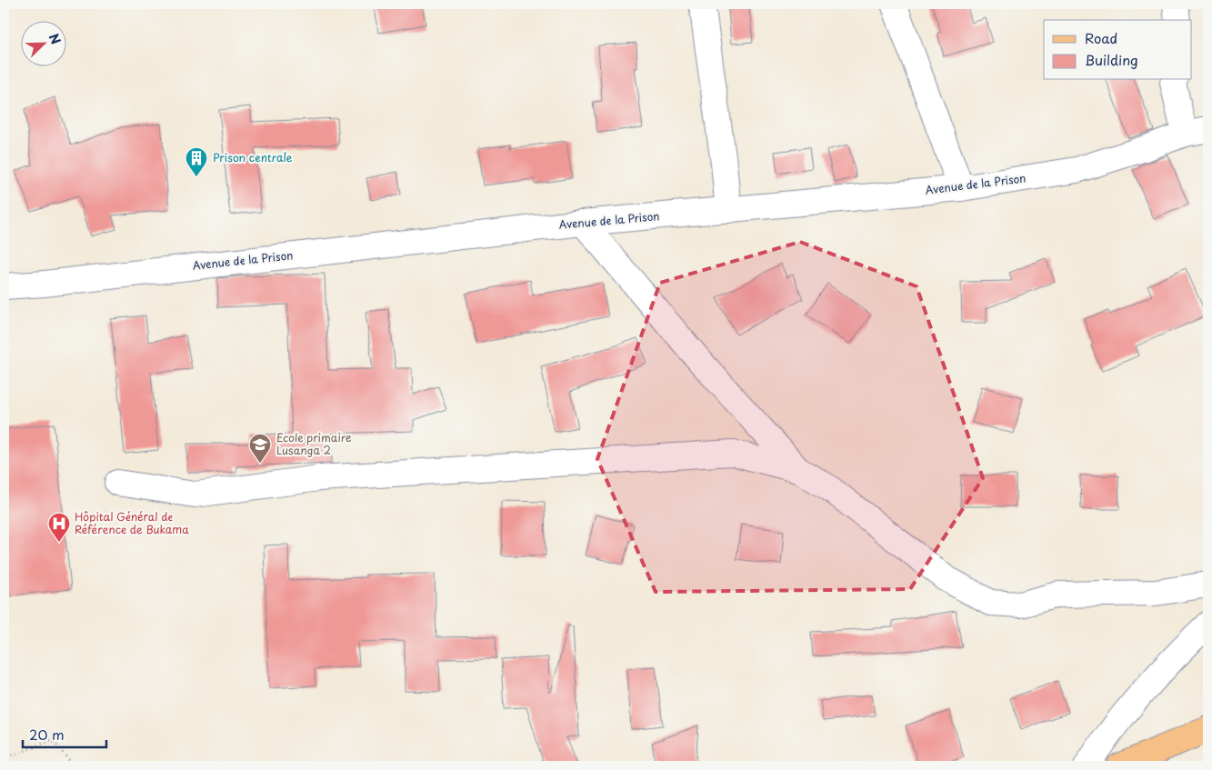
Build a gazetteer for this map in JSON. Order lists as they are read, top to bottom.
{
  "streets": {
    "street": ["Avenue de la Prison"]
  },
  "places": {
    "building": ["Prison centrale"],
    "school or university": ["Ecole primaire Lusanga 2"],
    "hospital": ["Hôpital Général de Référence de Bukama"]
  },
  "legend": ["Road", "Building"],
  "scale_bar": "20 m",
  "north": "top right"
}
